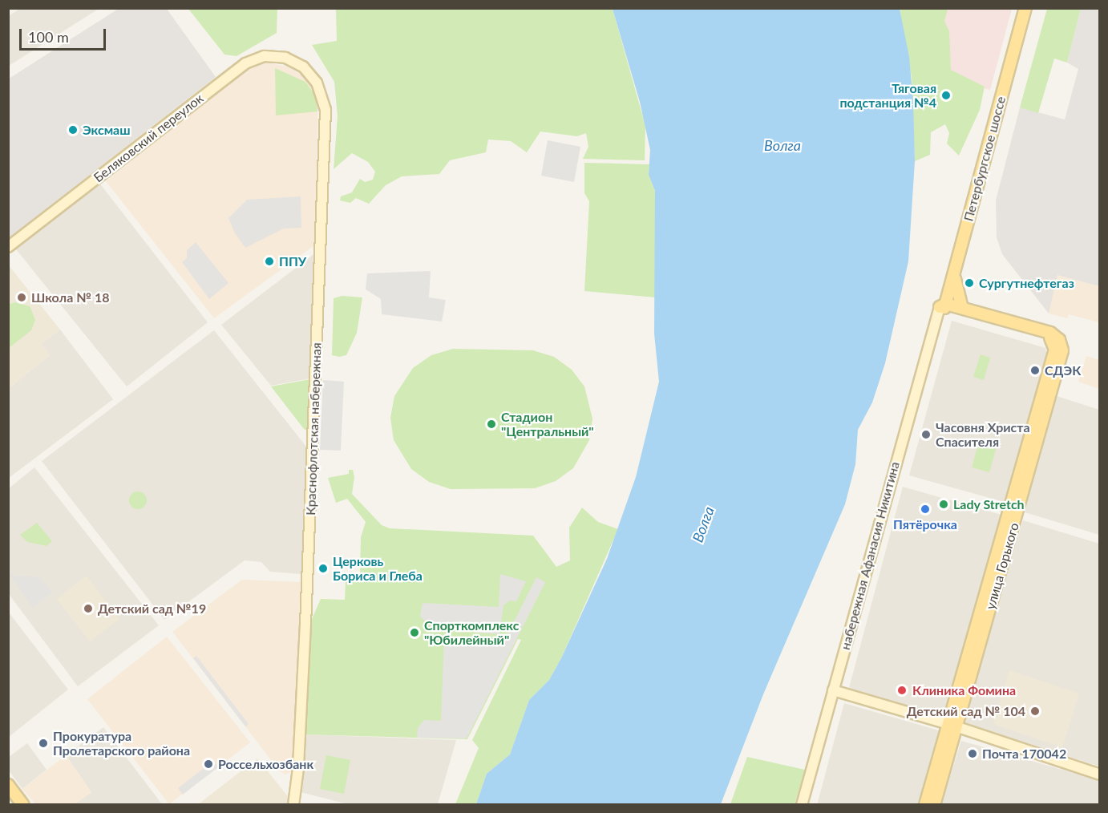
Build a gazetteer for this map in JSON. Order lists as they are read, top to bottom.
{
  "streets": {
    "main road": ["Петербургское шоссе", "улица Горького"],
    "street": ["Беляковский переулок", "Краснофлотская набережная", "набережная Афанасия Никитина"]
  },
  "crossings": [
    ["Беляковский переулок", "Краснофлотская набережная"],
    ["Петербургское шоссе", "набережная Афанасия Никитина"],
    ["Петербургское шоссе", "улица Горького"],
    ["набережная Афанасия Никитина", "улица Горького"]
  ],
  "water": ["Волга"],
  "places": [
    "Тяговая подстанция №4",
    "Эксмаш",
    "ППУ",
    "Сургутнефтегаз",
    "Школа № 18",
    "СДЭК",
    "Стадион \"Центральный\"",
    "Часовня Христа Спасителя",
    "Lady Stretch",
    "Пятёрочка",
    "Церковь Бориса и Глеба",
    "Детский сад №19",
    "Спорткомплекс \"Юбилейный\"",
    "Клиника Фомина",
    "Детский сад № 104",
    "Прокуратура Пролетарского района",
    "Почта 170042",
    "Россельхозбанк"
  ],
  "scale_bar": "100 m"
}
